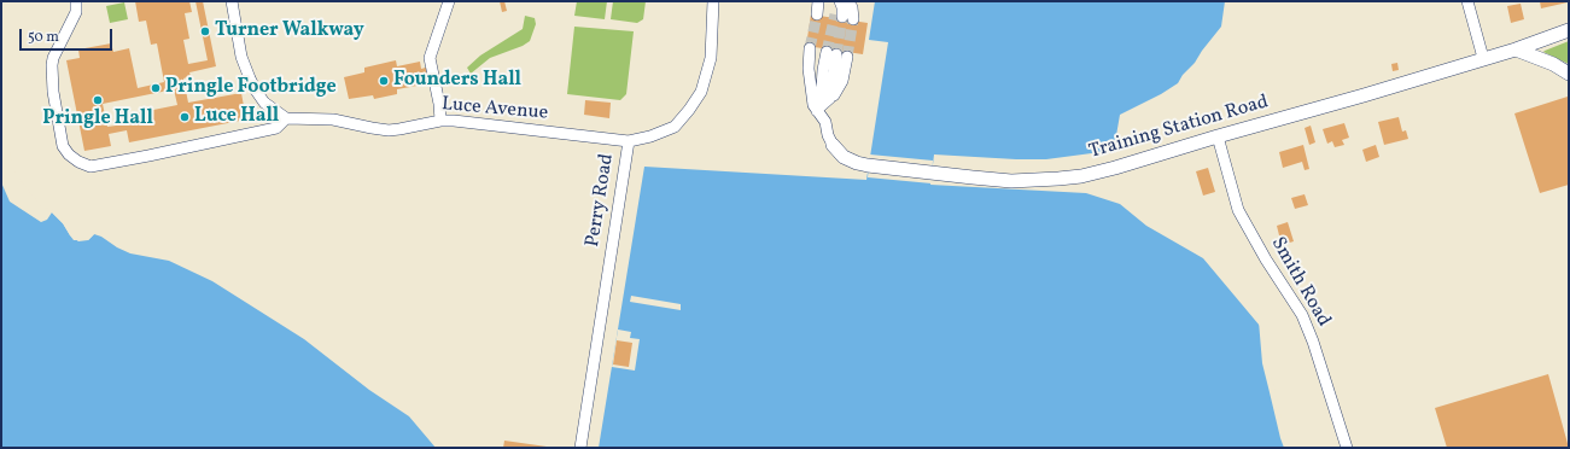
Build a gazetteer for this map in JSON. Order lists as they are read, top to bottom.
{
  "streets": {
    "street": [
      "Luce Avenue",
      "Training Station Road",
      "Perry Road",
      "Smith Road"
    ]
  },
  "crossings": [
    ["Luce Avenue", "Perry Road"],
    ["Training Station Road", "Smith Road"]
  ],
  "places": [
    "Turner Walkway",
    "Founders Hall",
    "Pringle Footbridge",
    "Pringle Hall",
    "Luce Hall"
  ],
  "scale_bar": "50 m"
}
